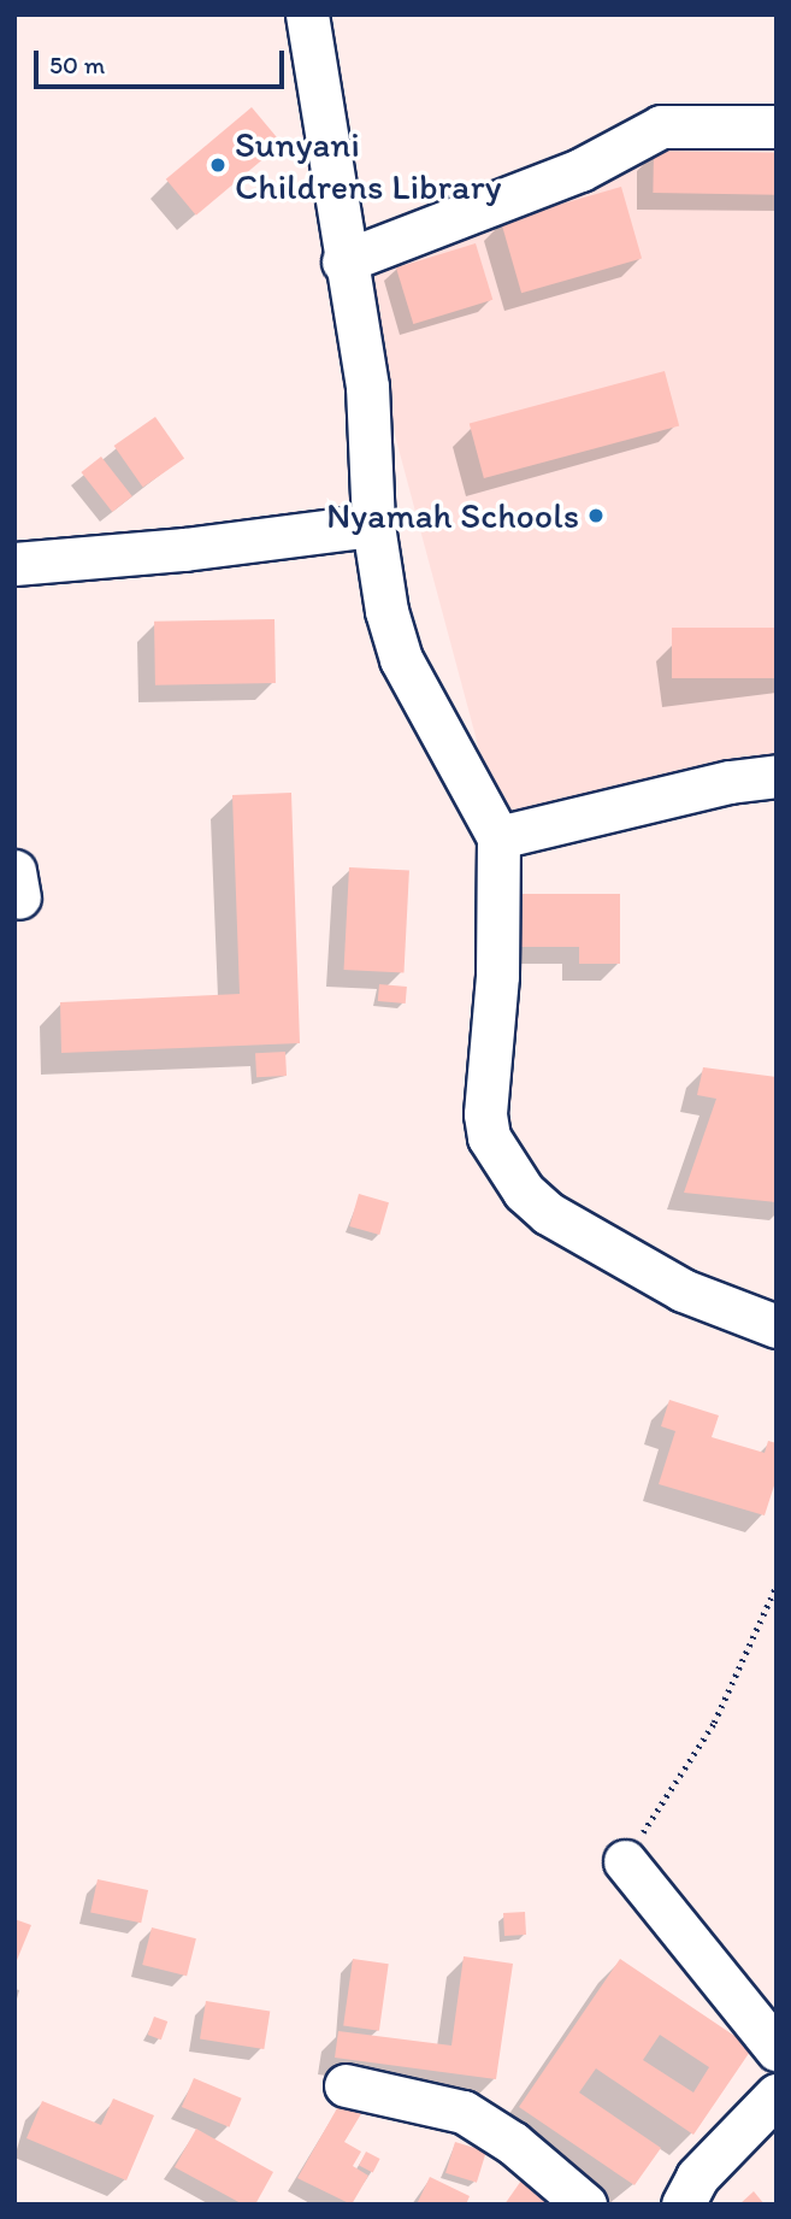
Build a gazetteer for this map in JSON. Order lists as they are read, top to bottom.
{
  "places": ["Sunyani Childrens Library", "Nyamah Schools"],
  "scale_bar": "50 m"
}
